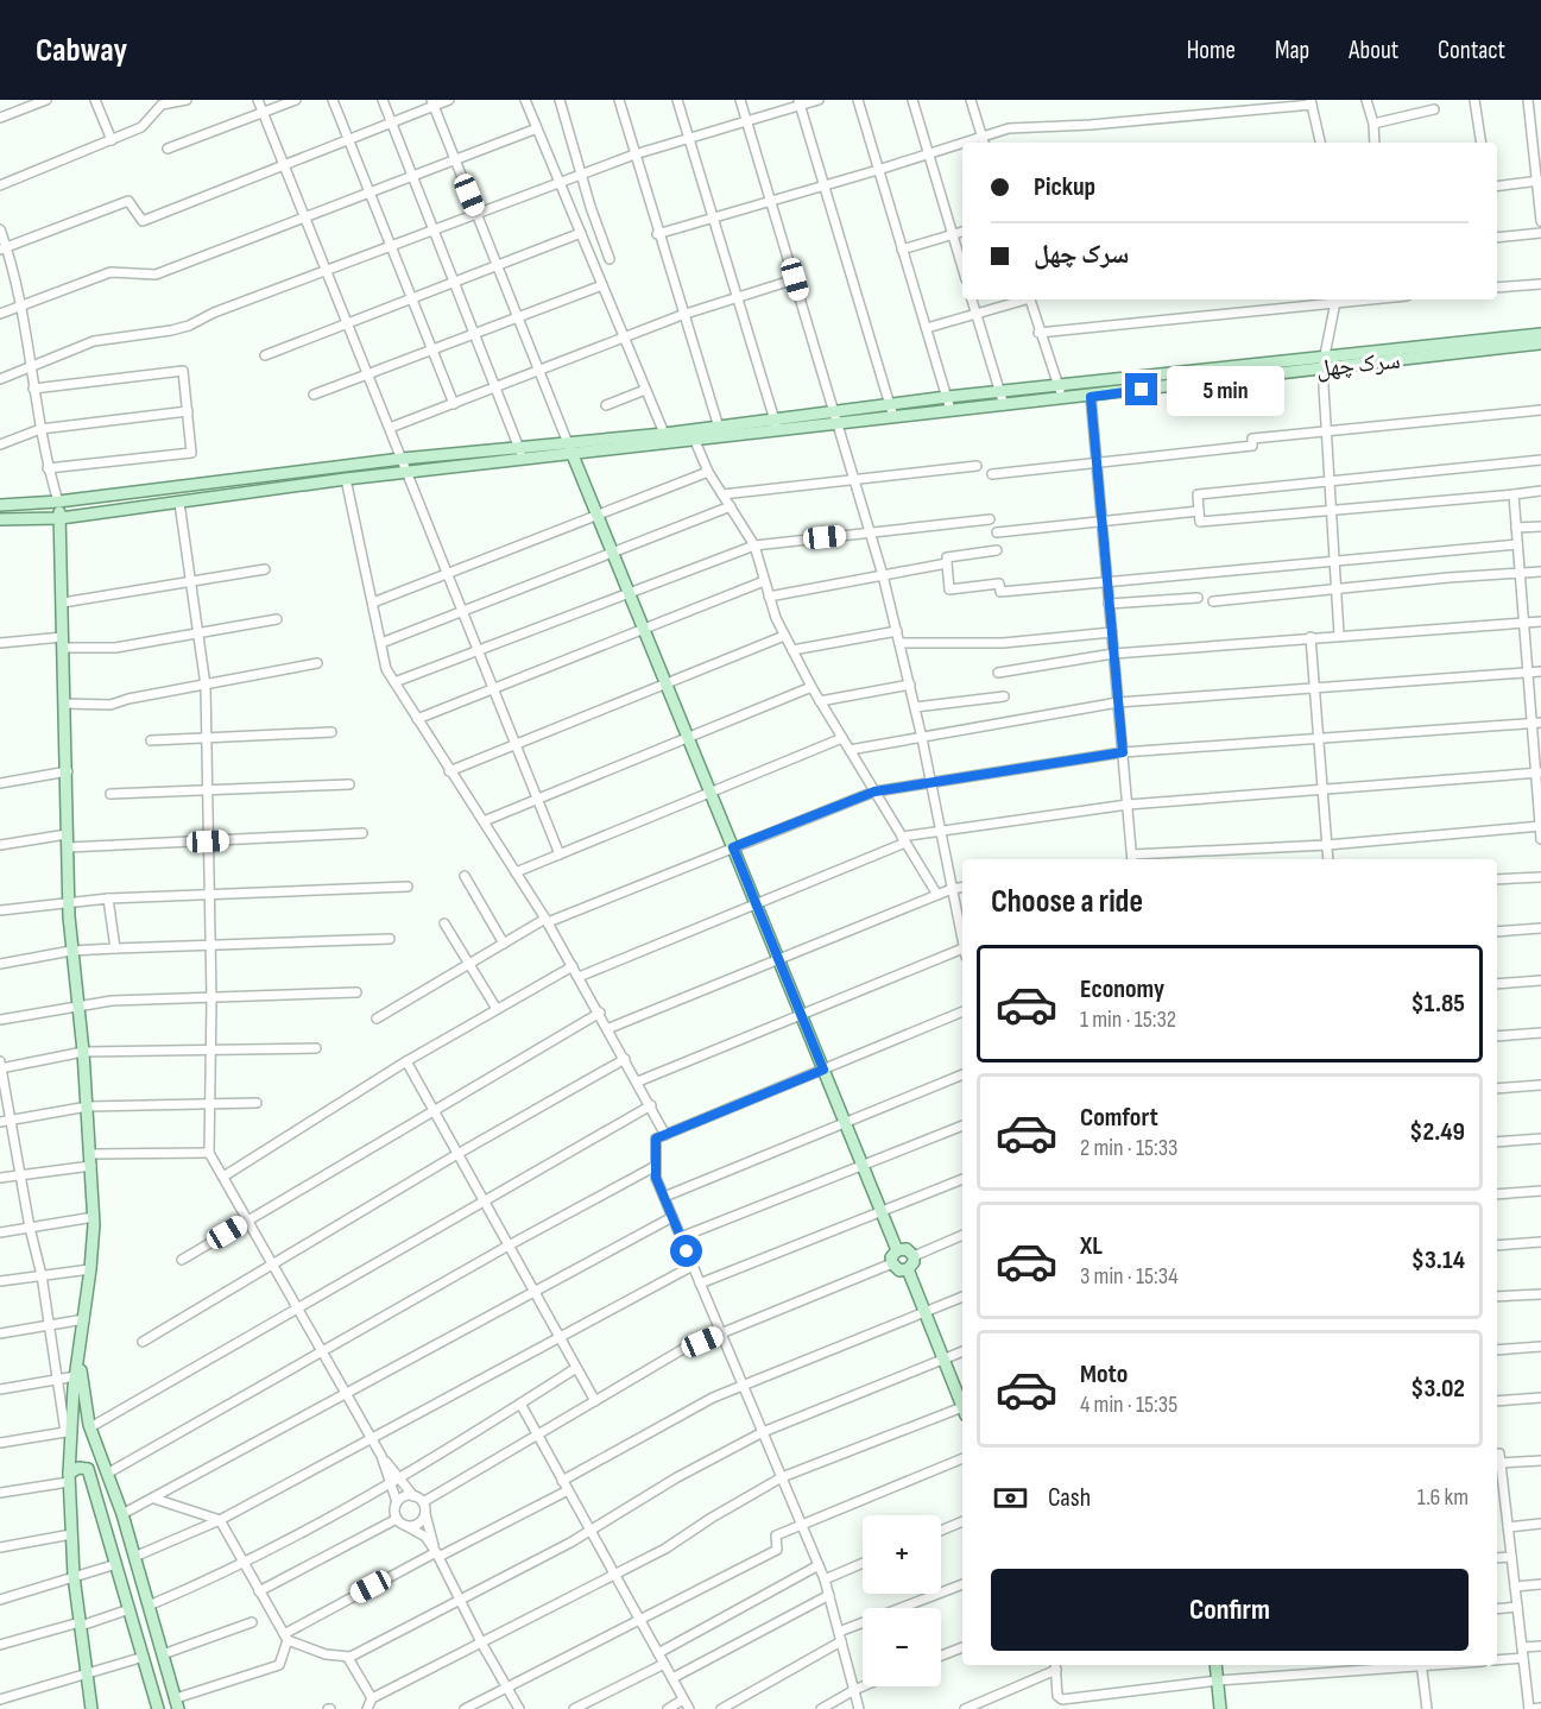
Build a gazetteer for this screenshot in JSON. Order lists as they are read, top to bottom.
{
  "streets": {
    "main road": ["سرک چهل"]
  },
  "page": {
    "header": "Cabway",
    "nav": [
      "Home",
      "Map",
      "About",
      "Contact"
    ],
    "banner": ["Pickup", "سرک چهل"],
    "bubble": "5 min",
    "heading": "Choose a ride",
    "list": [
      {
        "name": "Economy",
        "note": "1 min · 15:32",
        "value": "$1.85"
      },
      {
        "name": "Comfort",
        "note": "2 min · 15:33",
        "value": "$2.49"
      },
      {
        "name": "XL",
        "note": "3 min · 15:34",
        "value": "$3.14"
      },
      {
        "name": "Moto",
        "note": "4 min · 15:35",
        "value": "$3.02"
      }
    ],
    "pay": ["Cash", "1.6 km"],
    "map_buttons": ["+", "−"],
    "buttons": "Confirm"
  }
}
